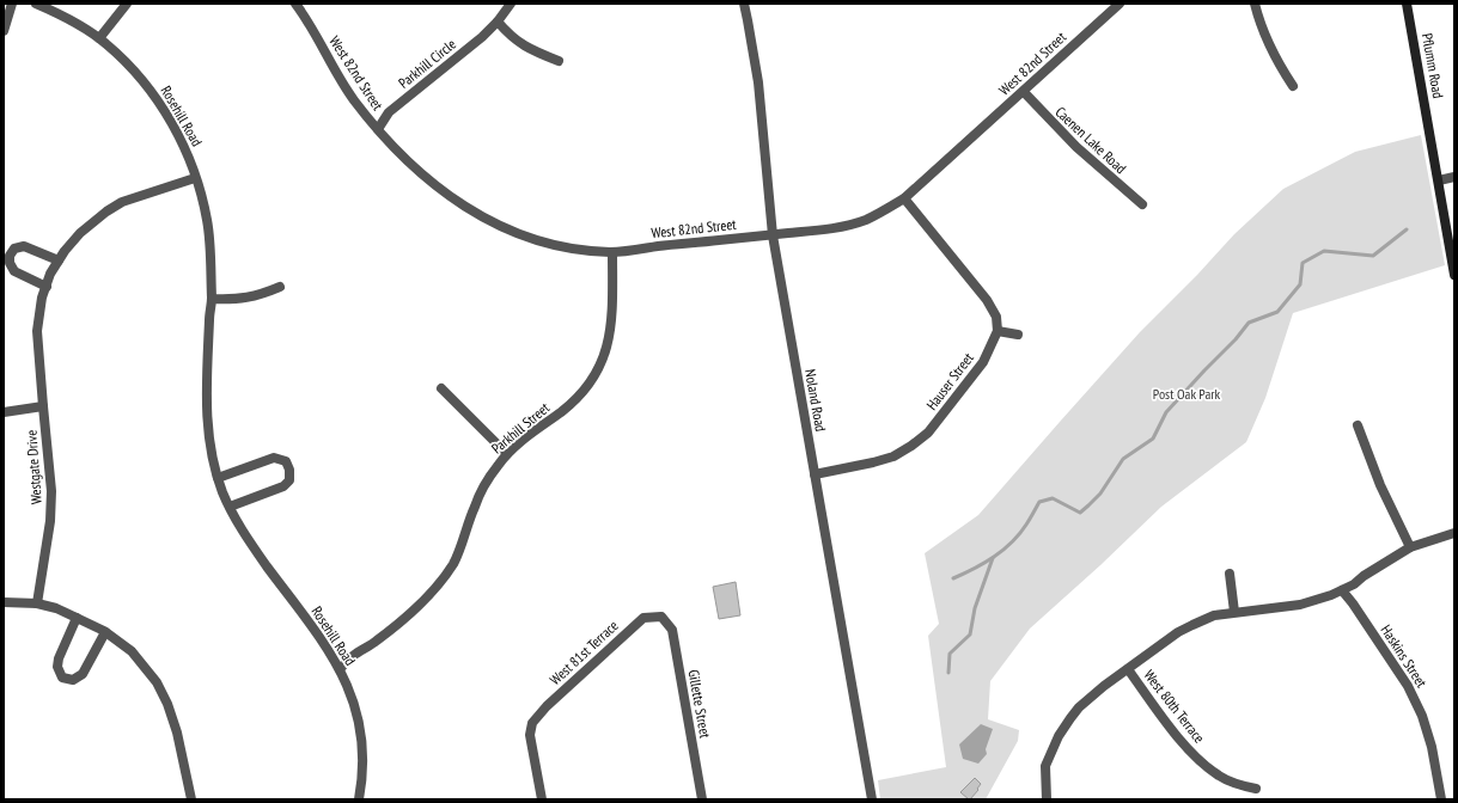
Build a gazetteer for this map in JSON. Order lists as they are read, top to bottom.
{
  "streets": {
    "main road": ["Pflumm Road"],
    "street": [
      "Parkhill Circle",
      "West 82nd Street",
      "Rosehill Road",
      "Caenen Lake Road",
      "Hauser Street",
      "Noland Road",
      "Parkhill Street",
      "Westgate Drive",
      "West 81st Terrace",
      "Haskins Street",
      "Gillette Street",
      "West 80th Terrace"
    ]
  },
  "crossings": [
    ["Parkhill Circle", "West 82nd Street"],
    ["West 82nd Street", "Caenen Lake Road"],
    ["West 82nd Street", "Noland Road"],
    ["West 82nd Street", "Parkhill Street"],
    ["Rosehill Road", "Parkhill Street"],
    ["Rosehill Road", "Westgate Drive"],
    ["Hauser Street", "Noland Road"],
    ["West 81st Terrace", "Gillette Street"],
    ["Haskins Street", "West 80th Terrace"]
  ],
  "parks": ["Post Oak Park"]
}
